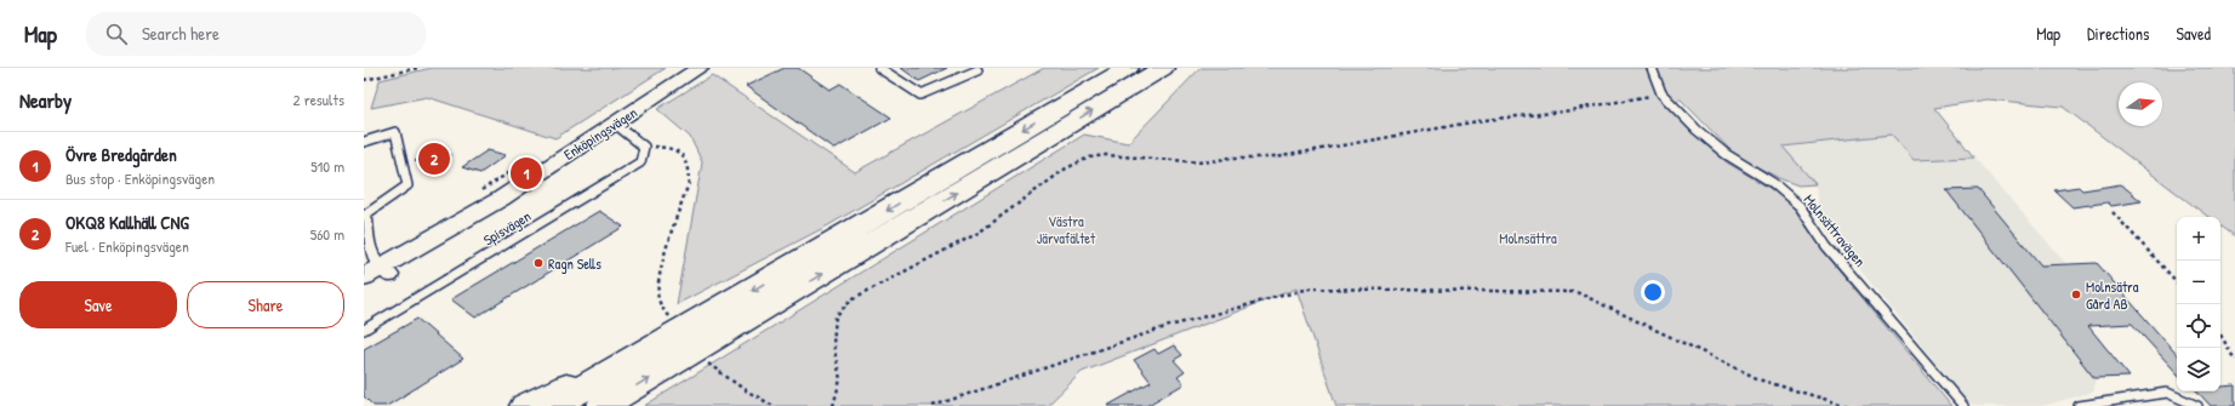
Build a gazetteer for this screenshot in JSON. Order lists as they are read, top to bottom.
{
  "streets": {
    "street": ["Enköpingsvägen"],
    "lane": ["Spisvägen", "Molnsättravägen"]
  },
  "parks": ["Västra Järvafältet", "Molnsättra"],
  "places": ["Ragn Sells", "Molnsätra Gård AB"],
  "north": "right",
  "page": {
    "header": "Map",
    "search": "Search here",
    "nav": ["Map", "Directions", "Saved"],
    "heading": ["Nearby", "2 results"],
    "list": [
      {
        "mark": "1",
        "name": "Övre Bredgården",
        "note": "Bus stop · Enköpingsvägen",
        "value": "510 m"
      },
      {
        "mark": "2",
        "name": "OKQ8 Kallhäll CNG",
        "note": "Fuel · Enköpingsvägen",
        "value": "560 m"
      }
    ],
    "pins": ["2", "1"],
    "map_buttons": ["+", "−"],
    "buttons": ["Save", "Share"]
  }
}
